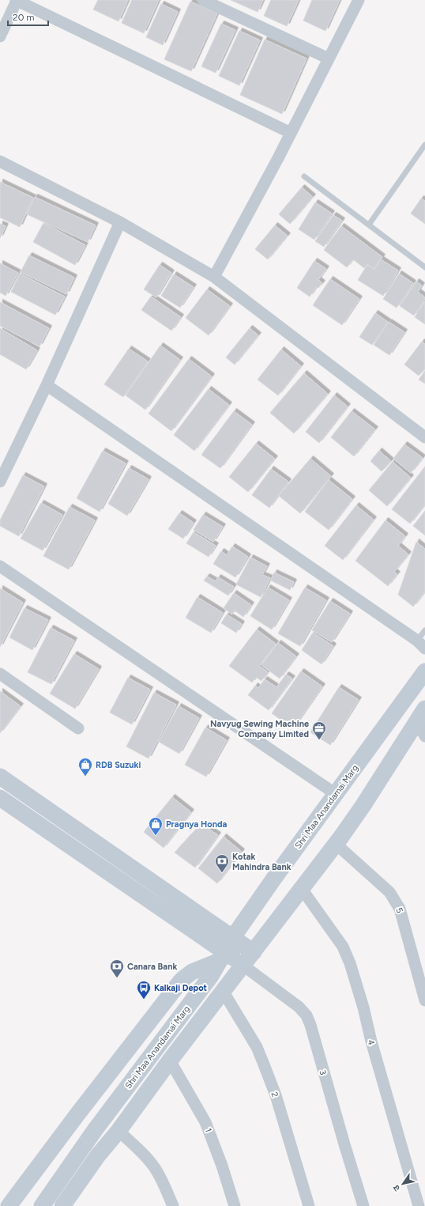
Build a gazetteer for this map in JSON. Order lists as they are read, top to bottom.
{
  "streets": {
    "main road": ["Shri Maa Anandamai Marg"],
    "street": [
      "5",
      "4",
      "3",
      "2",
      "1"
    ]
  },
  "places": {
    "office": ["Navyug Sewing Machine Company Limited"],
    "shop": ["RDB Suzuki", "Pragnya Honda"],
    "bank": ["Kotak Mahindra Bank", "Canara Bank"],
    "bus stop": ["Kalkaji Depot"]
  },
  "scale_bar": "20 m",
  "north": "bottom left"
}
